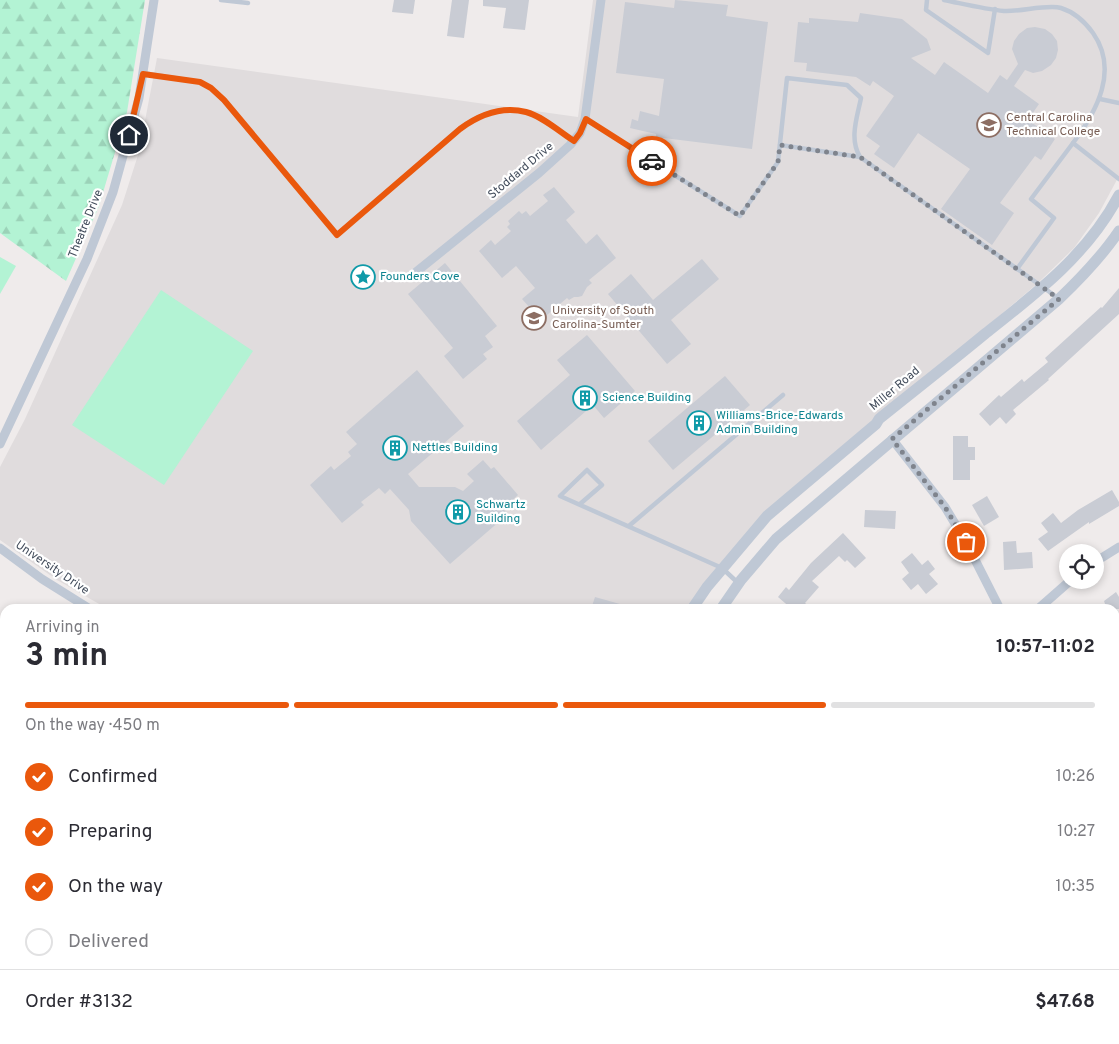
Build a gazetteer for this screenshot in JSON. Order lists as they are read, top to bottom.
{
  "streets": {
    "street": [
      "Stoddard Drive",
      "Theatre Drive",
      "Miller Road",
      "University Drive"
    ]
  },
  "places": {
    "school or university": ["Central Carolina Technical College", "University of South Carolina-Sumter"],
    "place": ["Founders Cove"],
    "building": [
      "Science Building",
      "Williams-Brice-Edwards Admin Building",
      "Nettles Building",
      "Schwartz Building"
    ]
  },
  "page": {
    "heading": ["3 min", "Arriving in", "10:57–11:02"],
    "panel": ["Order #3132", "$47.68"],
    "bar": "On the way · 450 m",
    "list": [
      ["Confirmed", "10:26"],
      ["Preparing", "10:27"],
      ["On the way", "10:35"],
      "Delivered"
    ]
  }
}
